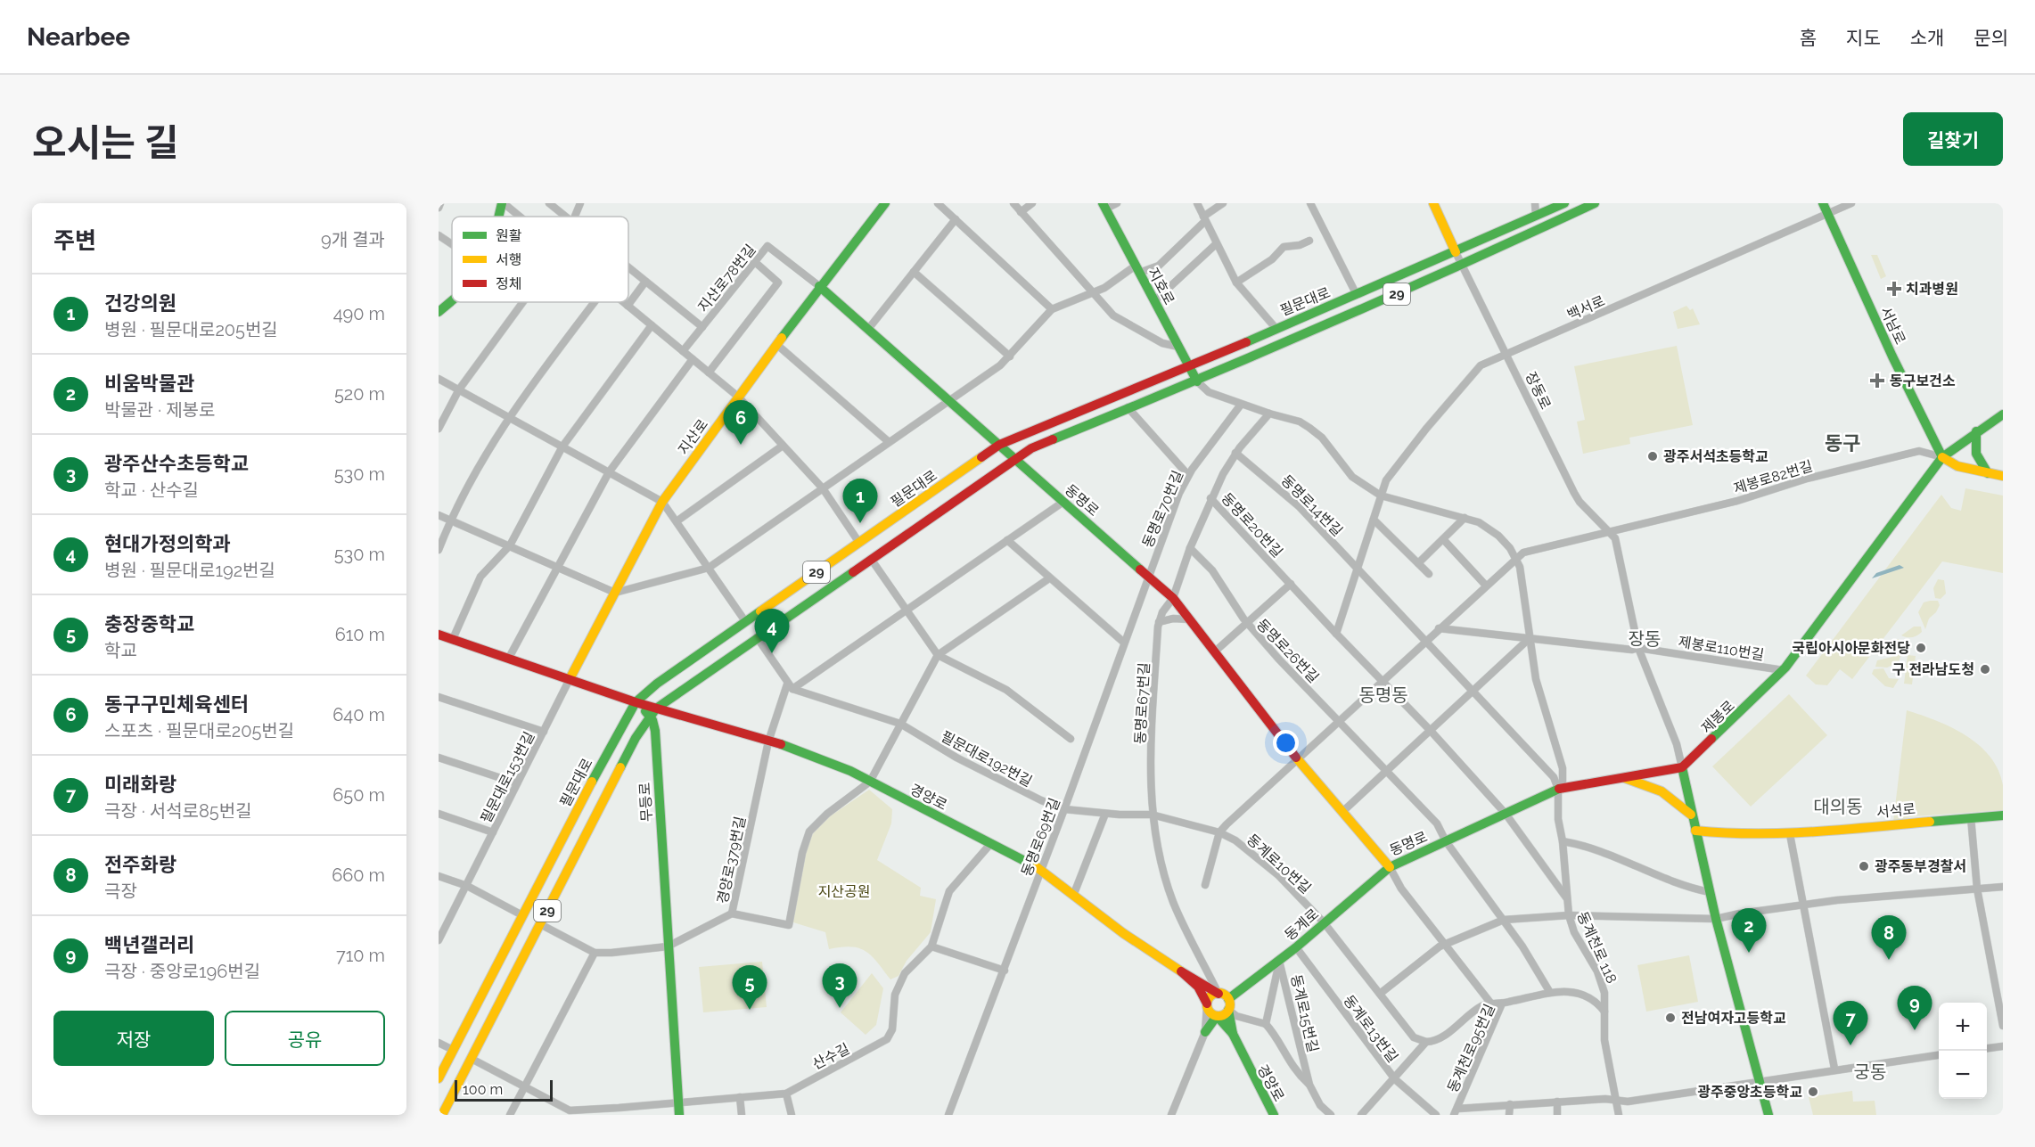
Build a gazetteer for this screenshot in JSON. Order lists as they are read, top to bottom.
{
  "streets": {
    "street": [
      "지산로78번길",
      "지호로",
      "29",
      "필문대로",
      "백서로",
      "서남로",
      "장동로",
      "지산로",
      "제봉로82번길",
      "동명로",
      "동명로14번길",
      "동명로70번길",
      "동명로20번길",
      "제봉로110번길",
      "동명로26번길",
      "동명로67번길",
      "제봉로",
      "필문대로192번길",
      "필문대로153번길",
      "경양로",
      "무등로",
      "서석로",
      "동명로69번길",
      "경양로379번길",
      "동계로10번길",
      "동계로",
      "동계천로 118",
      "동계로15번길",
      "동계로13번길",
      "동계천로95번길",
      "산수길"
    ]
  },
  "crossings": [
    ["지산로78번길", "지산로"],
    ["지산로78번길", "동명로"],
    ["지호로", "필문대로"],
    ["필문대로", "장동로"],
    ["필문대로", "동명로"],
    ["필문대로", "경양로"],
    ["필문대로", "무등로"],
    ["백서로", "서남로"],
    ["백서로", "장동로"],
    ["백서로", "동명로14번길"],
    ["서남로", "제봉로82번길"],
    ["서남로", "제봉로"],
    ["장동로", "제봉로82번길"],
    ["장동로", "동명로"],
    ["장동로", "제봉로110번길"],
    ["장동로", "제봉로"],
    ["지산로", "동명로"],
    ["지산로", "필문대로153번길"],
    ["제봉로82번길", "제봉로"],
    ["동명로", "동명로14번길"],
    ["동명로", "동명로70번길"],
    ["동명로", "동명로20번길"],
    ["동명로", "동명로26번길"],
    ["동명로", "동명로67번길"],
    ["동명로", "제봉로"],
    ["동명로", "동명로69번길"],
    ["동명로", "동계로"],
    ["동명로", "동계천로 118"],
    ["동명로14번길", "동계천로 118"],
    ["동명로70번길", "동명로69번길"],
    ["제봉로110번길", "제봉로"],
    ["제봉로110번길", "동계천로 118"],
    ["동명로26번길", "동계천로95번길"],
    ["동명로67번길", "경양로"],
    ["동명로67번길", "동계로10번길"],
    ["동명로67번길", "동계로"],
    ["필문대로192번길", "동명로69번길"],
    ["경양로", "무등로"],
    ["경양로", "동명로69번길"],
    ["경양로", "경양로379번길"],
    ["경양로", "동계로"],
    ["무등로", "경양로379번길"],
    ["무등로", "산수길"],
    ["동계로10번길", "동계로"],
    ["동계로", "동계로15번길"],
    ["동계로", "동계로13번길"],
    ["동계천로 118", "동계천로95번길"]
  ],
  "districts": [
    "동구",
    "장동",
    "동명동",
    "대의동",
    "궁동"
  ],
  "parks": ["지산공원"],
  "places": {
    "health": ["치과병원", "동구보건소"],
    "other": [
      "광주서석초등학교",
      "국립아시아문화전당",
      "구 전라남도청",
      "광주동부경찰서",
      "전남여자고등학교",
      "광주중앙초등학교"
    ]
  },
  "legend": ["원활", "서행", "정체"],
  "scale_bar": "100 m",
  "page": {
    "header": "Nearbee",
    "nav": [
      "홈",
      "지도",
      "소개",
      "문의"
    ],
    "title": "오시는 길",
    "buttons": [
      "길찾기",
      ["저장", "공유"]
    ],
    "heading": ["주변", "9개 결과"],
    "list": [
      {
        "mark": "1",
        "name": "건강의원",
        "note": "병원 · 필문대로205번길",
        "value": "490 m"
      },
      {
        "mark": "2",
        "name": "비움박물관",
        "note": "박물관 · 제봉로",
        "value": "520 m"
      },
      {
        "mark": "3",
        "name": "광주산수초등학교",
        "note": "학교 · 산수길",
        "value": "530 m"
      },
      {
        "mark": "4",
        "name": "현대가정의학과",
        "note": "병원 · 필문대로192번길",
        "value": "530 m"
      },
      {
        "mark": "5",
        "name": "충장중학교",
        "note": "학교",
        "value": "610 m"
      },
      {
        "mark": "6",
        "name": "동구구민체육센터",
        "note": "스포츠 · 필문대로205번길",
        "value": "640 m"
      },
      {
        "mark": "7",
        "name": "미래화랑",
        "note": "극장 · 서석로85번길",
        "value": "650 m"
      },
      {
        "mark": "8",
        "name": "전주화랑",
        "note": "극장",
        "value": "660 m"
      },
      {
        "mark": "9",
        "name": "백년갤러리",
        "note": "극장 · 중앙로196번길",
        "value": "710 m"
      }
    ],
    "pins": [
      "6",
      "1",
      "4",
      "2",
      "8",
      "3",
      "5",
      "9",
      "7"
    ],
    "map_buttons": ["+", "−"],
    "scale": "100 m"
  }
}
